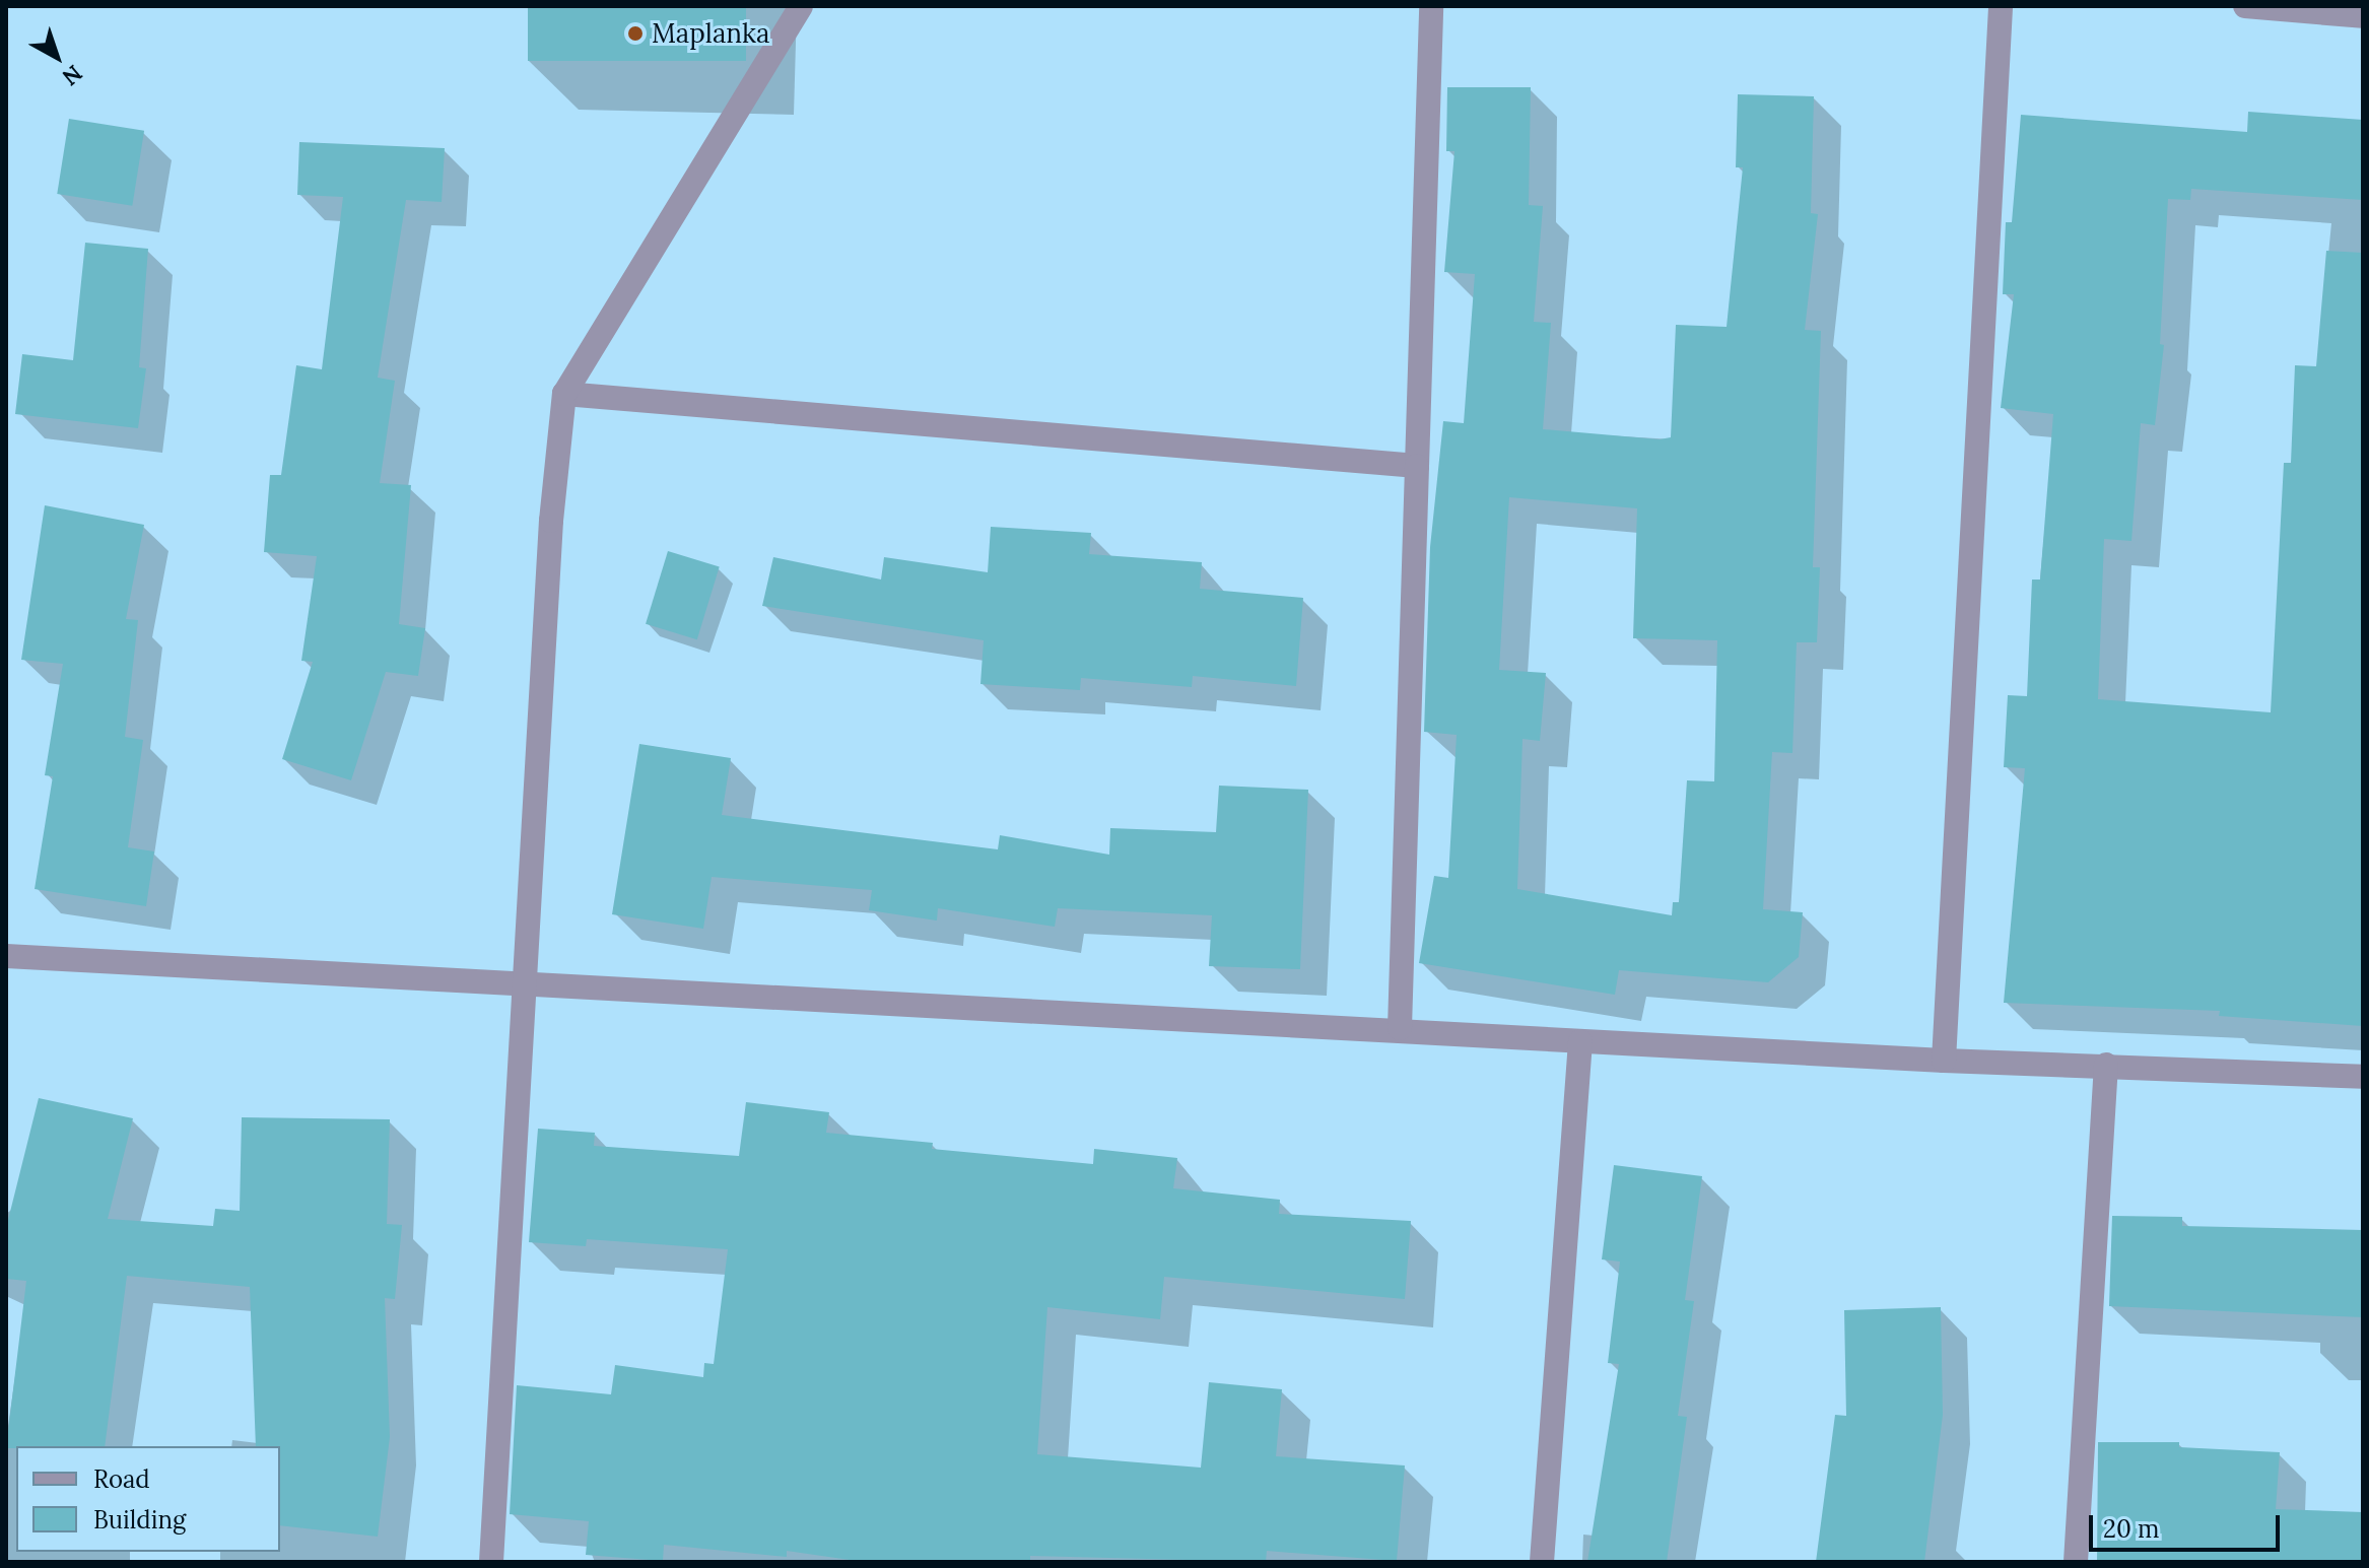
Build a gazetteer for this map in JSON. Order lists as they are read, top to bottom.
{
  "places": ["Maplanka"],
  "legend": ["Road", "Building"],
  "scale_bar": "20 m",
  "north": "bottom right"
}
